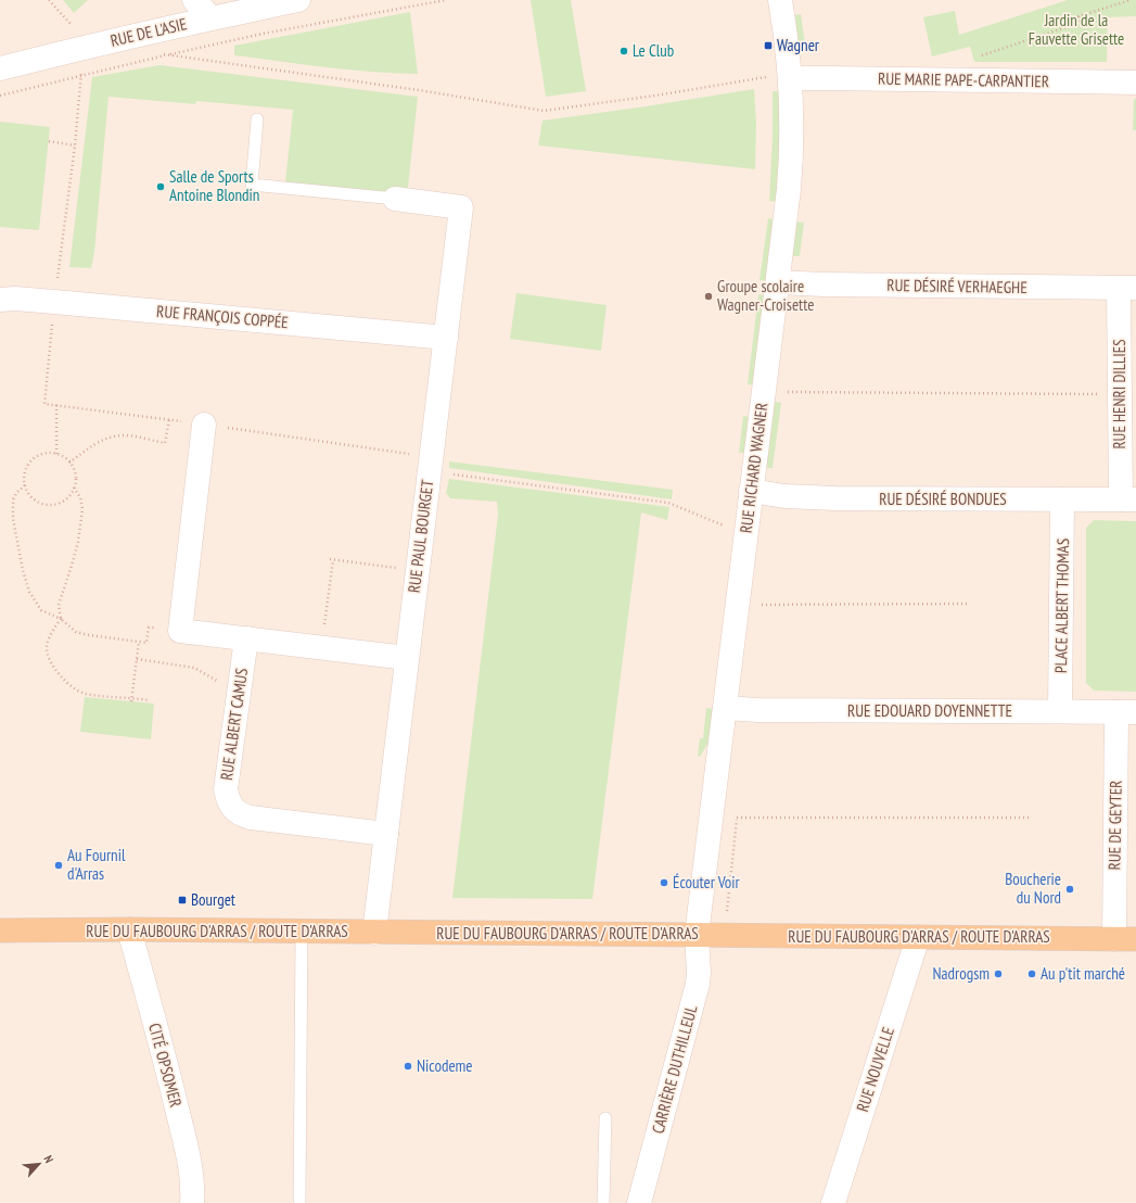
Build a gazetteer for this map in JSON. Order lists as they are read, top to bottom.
{
  "streets": {
    "main road": ["RUE DU FAUBOURG D'ARRAS / ROUTE D'ARRAS"],
    "street": [
      "RUE DE L'ASIE",
      "RUE MARIE PAPE-CARPANTIER",
      "RUE DÉSIRÉ VERHAEGHE",
      "RUE FRANÇOIS COPPÉE",
      "RUE HENRI DILLIES",
      "RUE RICHARD WAGNER",
      "RUE DÉSIRÉ BONDUES",
      "RUE PAUL BOURGET",
      "PLACE ALBERT THOMAS",
      "RUE EDOUARD DOYENNETTE",
      "RUE ALBERT CAMUS",
      "RUE DE GEYTER",
      "CITÉ OPSOMER",
      "CARRIÈRE DUTHILLEUL",
      "RUE NOUVELLE"
    ]
  },
  "crossings": [
    ["RUE MARIE PAPE-CARPANTIER", "RUE RICHARD WAGNER"],
    ["RUE DÉSIRÉ VERHAEGHE", "RUE HENRI DILLIES"],
    ["RUE DÉSIRÉ VERHAEGHE", "RUE RICHARD WAGNER"],
    ["RUE FRANÇOIS COPPÉE", "RUE PAUL BOURGET"],
    ["RUE HENRI DILLIES", "RUE DÉSIRÉ BONDUES"],
    ["RUE RICHARD WAGNER", "RUE DÉSIRÉ BONDUES"],
    ["RUE RICHARD WAGNER", "RUE EDOUARD DOYENNETTE"],
    ["RUE RICHARD WAGNER", "RUE DU FAUBOURG D'ARRAS / ROUTE D'ARRAS"],
    ["RUE RICHARD WAGNER", "CARRIÈRE DUTHILLEUL"],
    ["RUE DÉSIRÉ BONDUES", "PLACE ALBERT THOMAS"],
    ["RUE PAUL BOURGET", "RUE ALBERT CAMUS"],
    ["RUE PAUL BOURGET", "RUE DU FAUBOURG D'ARRAS / ROUTE D'ARRAS"],
    ["PLACE ALBERT THOMAS", "RUE EDOUARD DOYENNETTE"],
    ["RUE EDOUARD DOYENNETTE", "RUE DE GEYTER"],
    ["RUE DE GEYTER", "RUE DU FAUBOURG D'ARRAS / ROUTE D'ARRAS"],
    ["RUE DU FAUBOURG D'ARRAS / ROUTE D'ARRAS", "CITÉ OPSOMER"],
    ["RUE DU FAUBOURG D'ARRAS / ROUTE D'ARRAS", "CARRIÈRE DUTHILLEUL"],
    ["RUE DU FAUBOURG D'ARRAS / ROUTE D'ARRAS", "RUE NOUVELLE"]
  ],
  "parks": ["Jardin de la Fauvette Grisette"],
  "places": {
    "transit": ["Wagner", "Bourget"],
    "other": [
      "Le Club",
      "Salle de Sports Antoine Blondin",
      "Groupe scolaire Wagner-Croisette",
      "Au Fournil d'Arras",
      "Écouter Voir",
      "Boucherie du Nord",
      "Nadrogsm",
      "Au p'tit marché",
      "Nicodeme"
    ]
  },
  "north": "top right"
}
